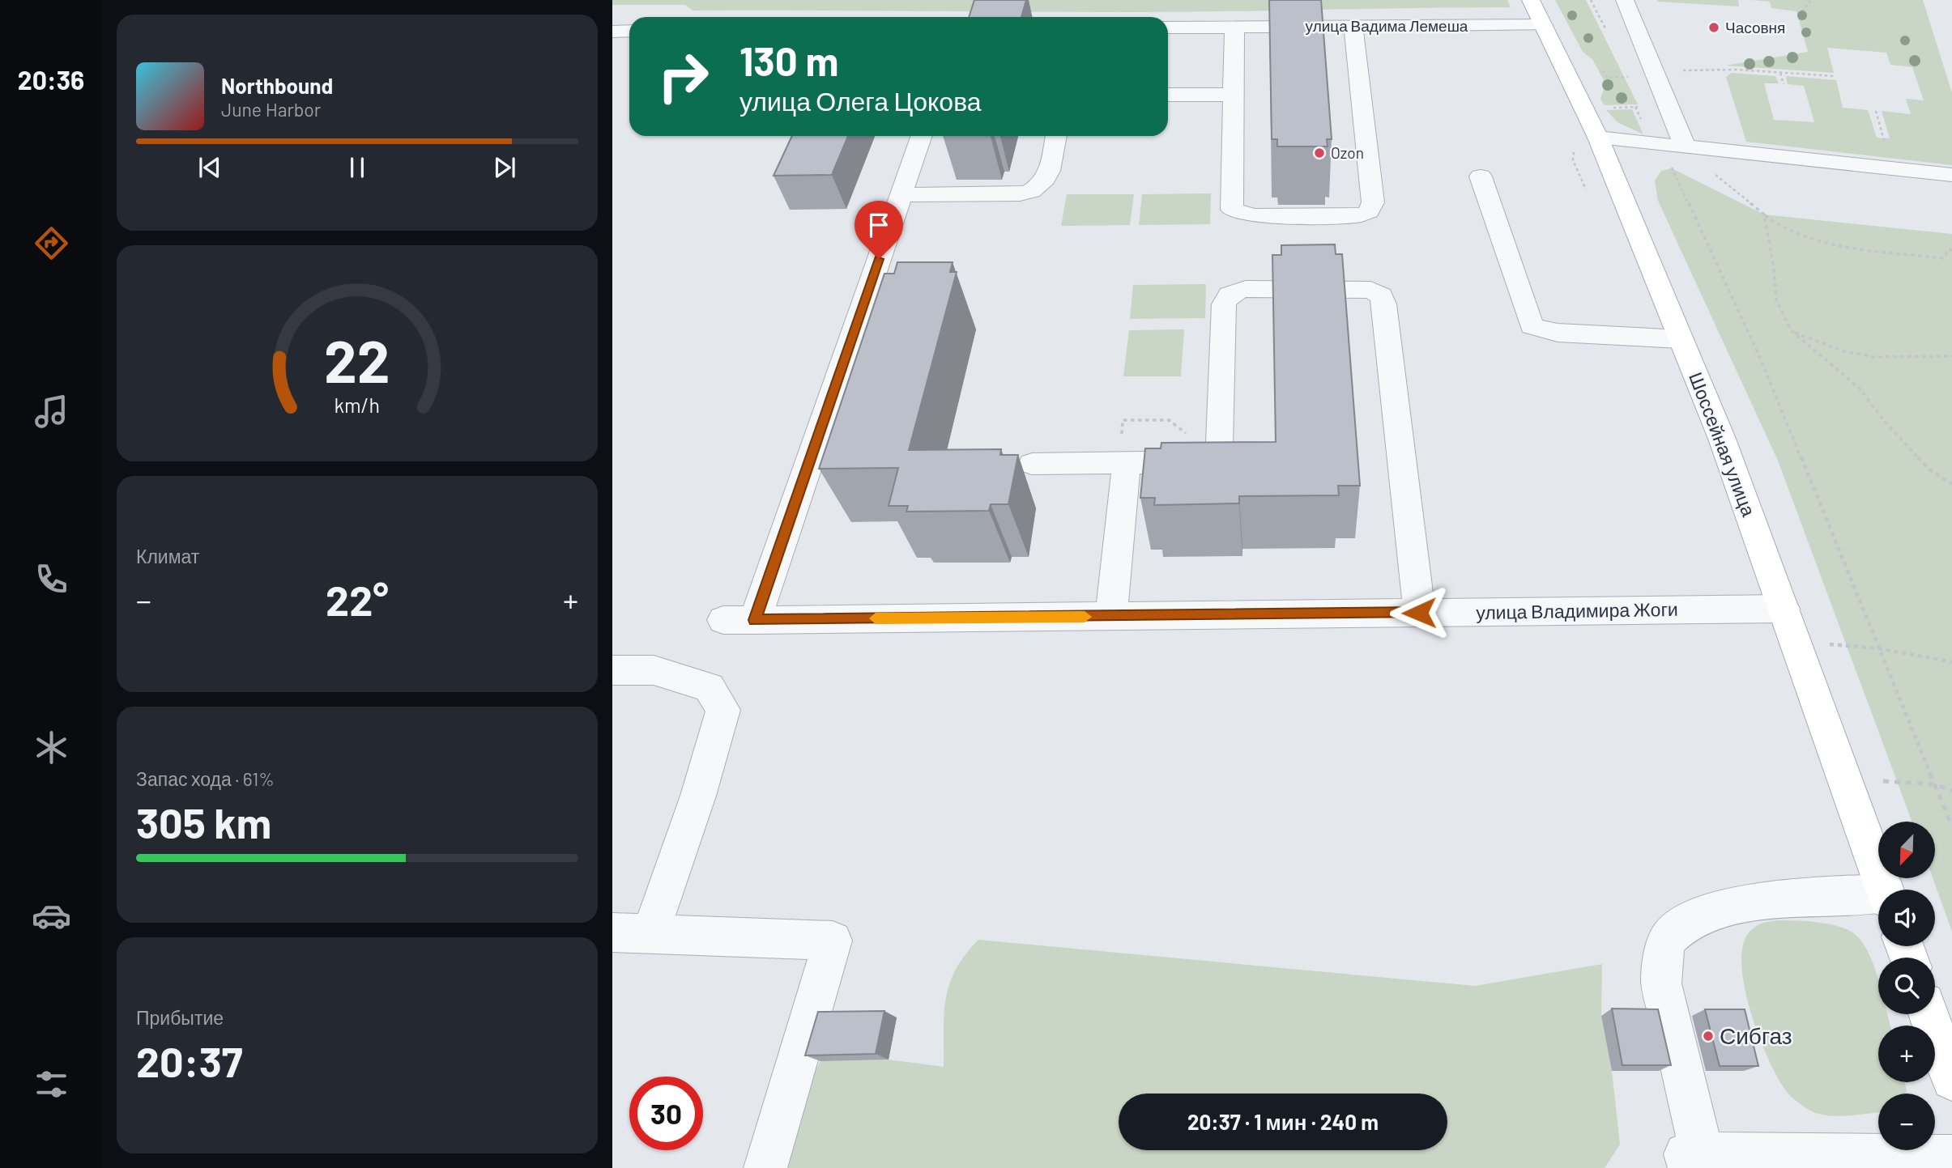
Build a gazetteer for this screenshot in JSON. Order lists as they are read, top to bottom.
{
  "streets": {
    "main road": ["Шоссейная улица"],
    "street": ["улица Вадима Лемеша", "улица Владимира Жоги"]
  },
  "crossings": [
    ["улица Вадима Лемеша", "Шоссейная улица"],
    ["Шоссейная улица", "улица Владимира Жоги"]
  ],
  "places": ["Часовня", "Ozon", "Сибгаз"],
  "north": "bottom left",
  "page": {
    "tabs": "20:36",
    "turn": ["130 m", "улица Олега Цокова"],
    "song": ["Northbound", "June Harbor"],
    "tile": [
      "Климат",
      ["Запас хода · 61%", "305 km"],
      ["Прибытие", "20:37"]
    ],
    "heat": ["−", "22°", "+"],
    "map_buttons": ["+", "−"],
    "limit": "30",
    "trip": "20:37 · 1 мин · 240 m",
    "gauge": ["22", "km/h"]
  }
}
